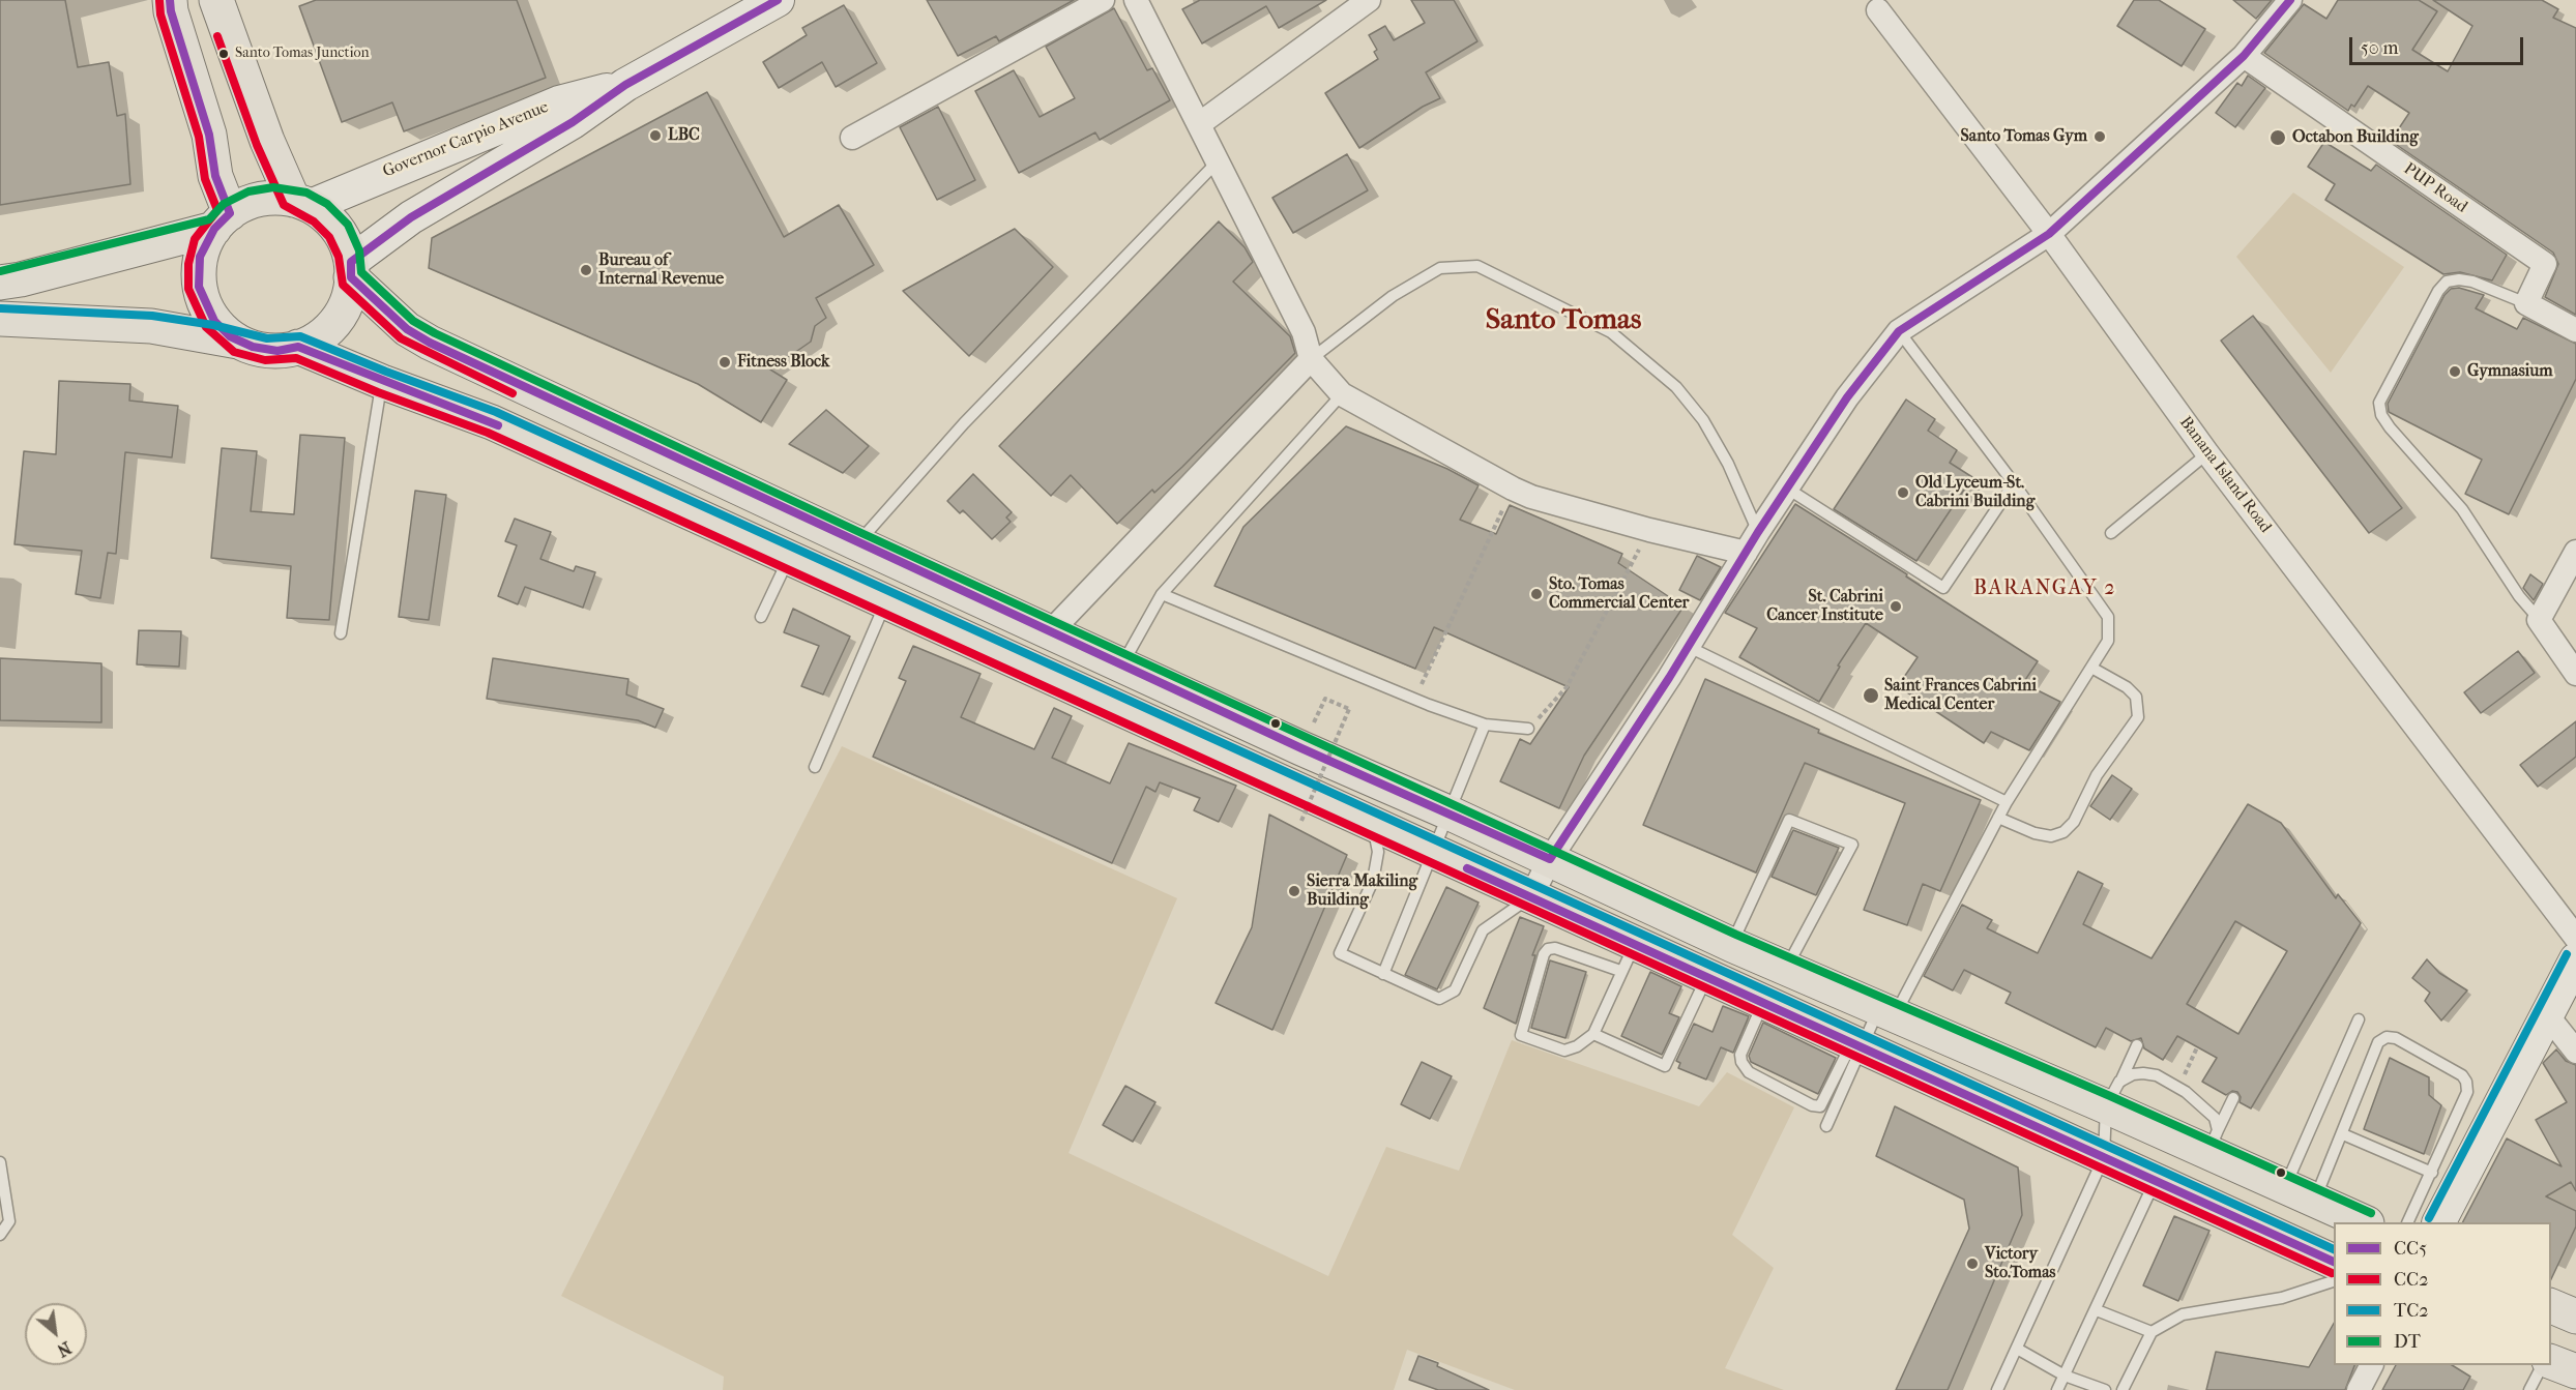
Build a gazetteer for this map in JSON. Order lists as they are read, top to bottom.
{
  "streets": {
    "main road": ["Governor Carpio Avenue"],
    "street": ["PUP Road", "Banana Island Road"]
  },
  "districts": ["Santo Tomas", "BARANGAY 2"],
  "places": [
    "Santo Tomas Junction",
    "LBC",
    "Santo Tomas Gym",
    "Octabon Building",
    "Bureau of Internal Revenue",
    "Fitness Block",
    "Gymnasium",
    "Old Lyceum-St. Cabrini Building",
    "Sto. Tomas Commercial Center",
    "St. Cabrini Cancer Institute",
    "Saint Frances Cabrini Medical Center",
    "Sierra Makiling Building",
    "Victory Sto.Tomas"
  ],
  "lines": [
    "transit line CC5",
    "transit line CC2",
    "transit line DT",
    "transit line TC2"
  ],
  "legend": [
    "CC5",
    "CC2",
    "TC2",
    "DT"
  ],
  "scale_bar": "50 m",
  "north": "bottom right"
}
